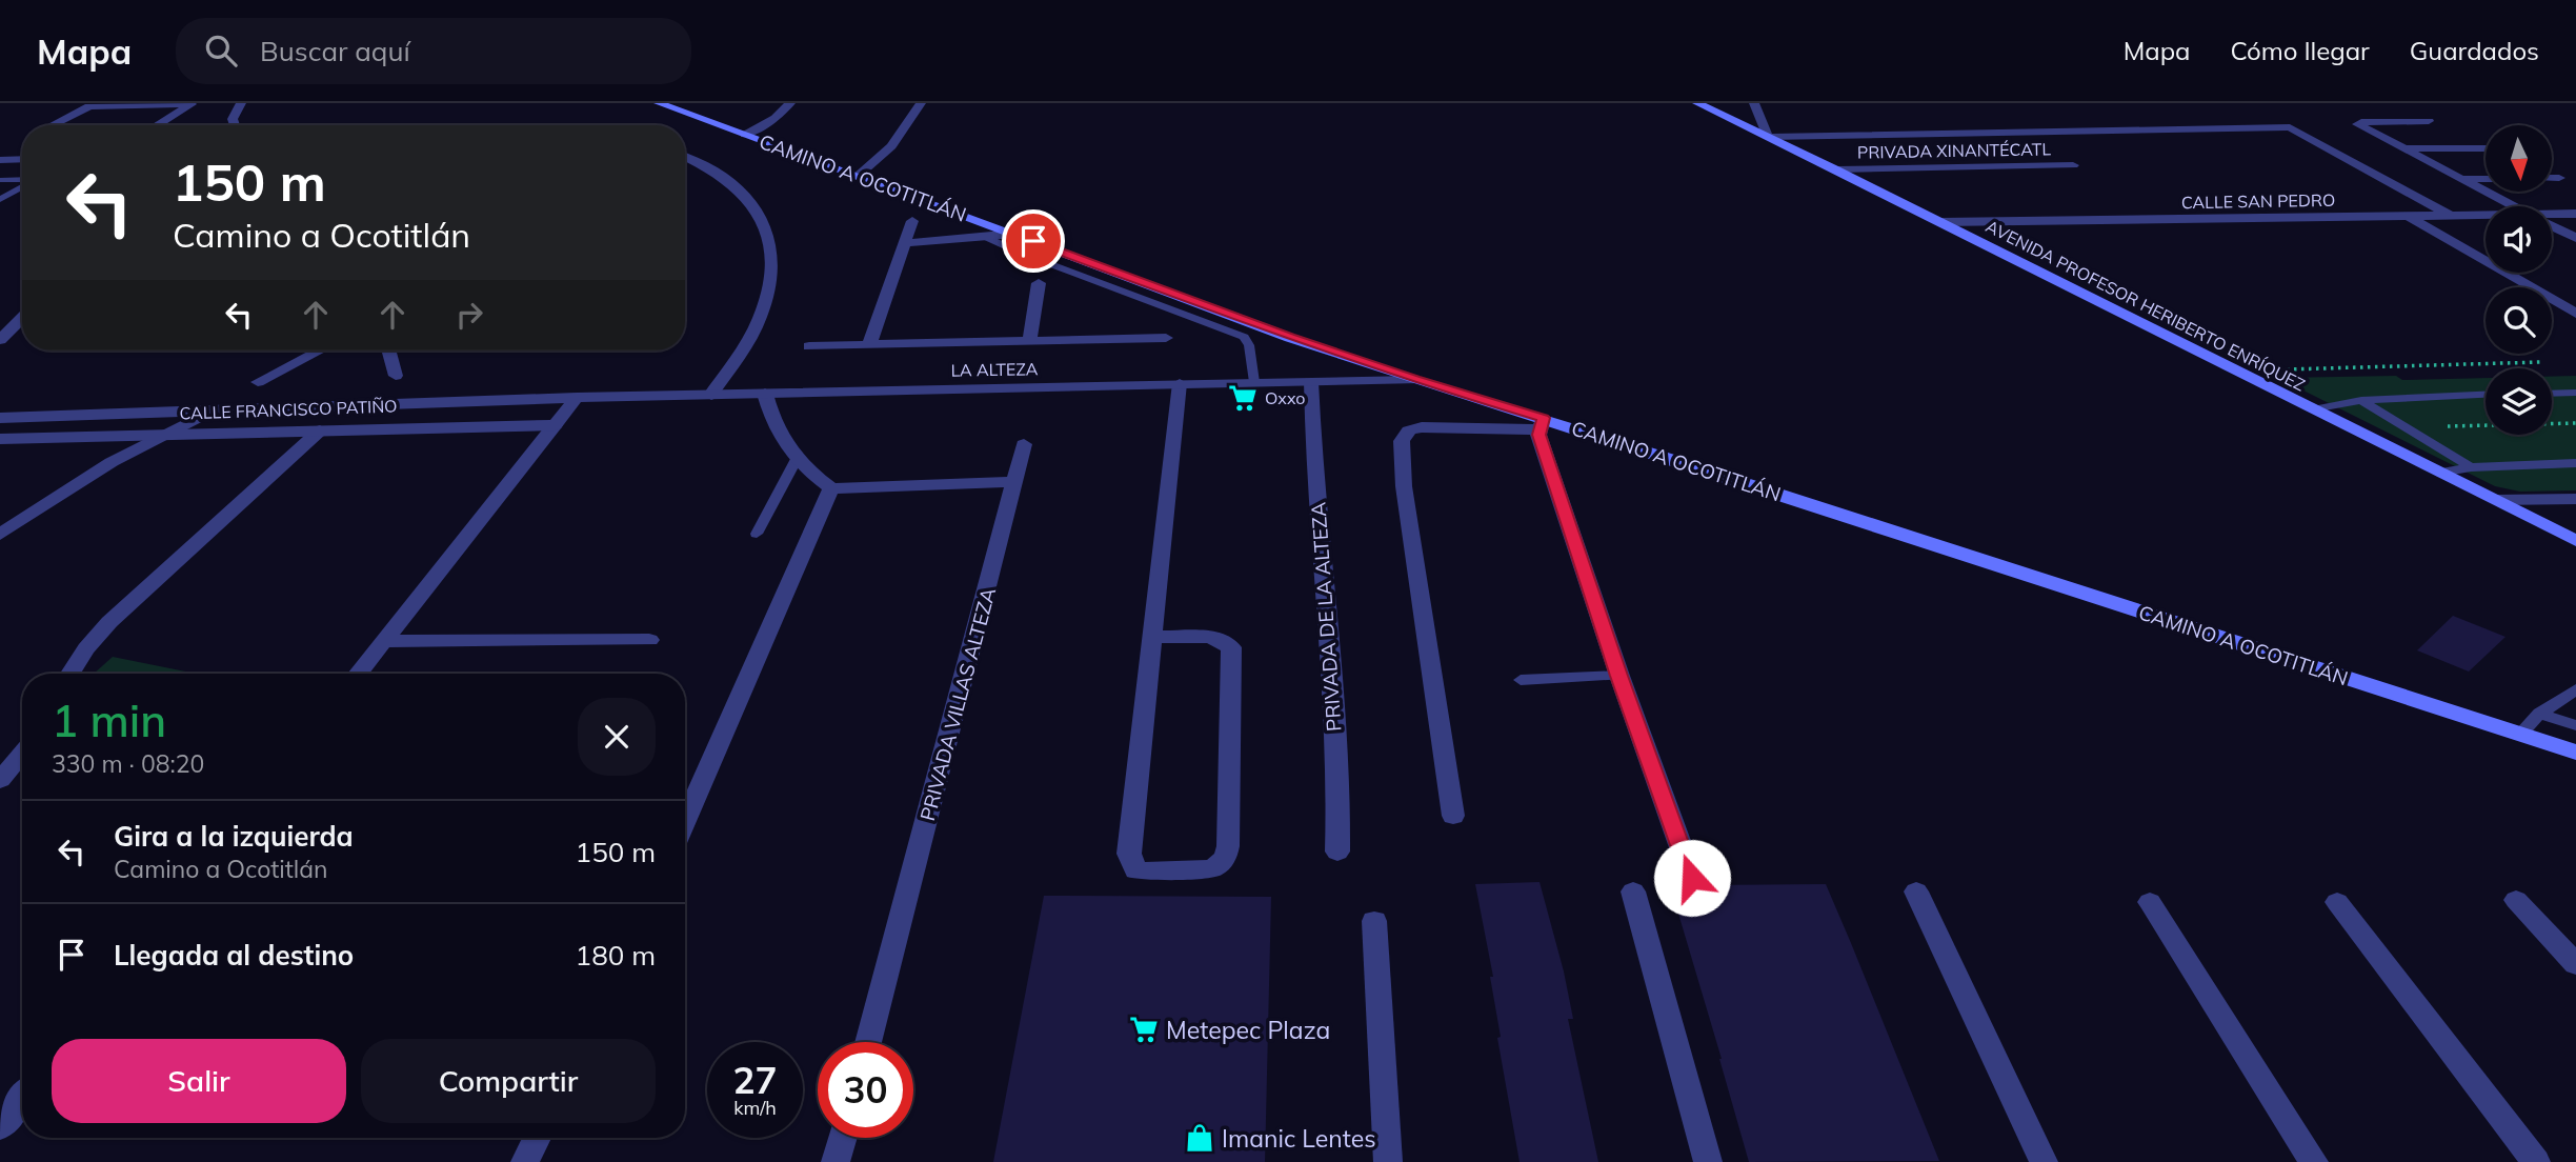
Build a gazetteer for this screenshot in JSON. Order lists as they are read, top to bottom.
{
  "streets": {
    "main road": ["CAMINO A OCOTITLÁN", "AVENIDA PROFESOR HERIBERTO ENRÍQUEZ"],
    "street": [
      "PRIVADA XINANTÉCATL",
      "CALLE SAN PEDRO",
      "LA ALTEZA",
      "CALLE FRANCISCO PATIÑO",
      "PRIVADA DE LA ALTEZA",
      "PRIVADA VILLAS ALTEZA"
    ]
  },
  "crossings": [
    ["PRIVADA XINANTÉCATL", "AVENIDA PROFESOR HERIBERTO ENRÍQUEZ"],
    ["CAMINO A OCOTITLÁN", "LA ALTEZA"],
    ["CALLE SAN PEDRO", "AVENIDA PROFESOR HERIBERTO ENRÍQUEZ"],
    ["LA ALTEZA", "CALLE FRANCISCO PATIÑO"],
    ["LA ALTEZA", "PRIVADA DE LA ALTEZA"]
  ],
  "places": {
    "supermarket": ["Oxxo", "Metepec Plaza"],
    "shop": ["Imanic Lentes"]
  },
  "north": "bottom",
  "page": {
    "header": "Mapa",
    "search": "Buscar aquí",
    "nav": ["Mapa", "Cómo llegar", "Guardados"],
    "turn": ["150 m", "Camino a Ocotitlán"],
    "heading": ["1 min", "330 m · 08:20"],
    "list": [
      {
        "name": "Gira a la izquierda",
        "note": "Camino a Ocotitlán",
        "value": "150 m"
      },
      {
        "name": "Llegada al destino",
        "value": "180 m"
      }
    ],
    "buttons": ["Salir", "Compartir"],
    "speed": "27 km/h",
    "limit": "30"
  }
}
